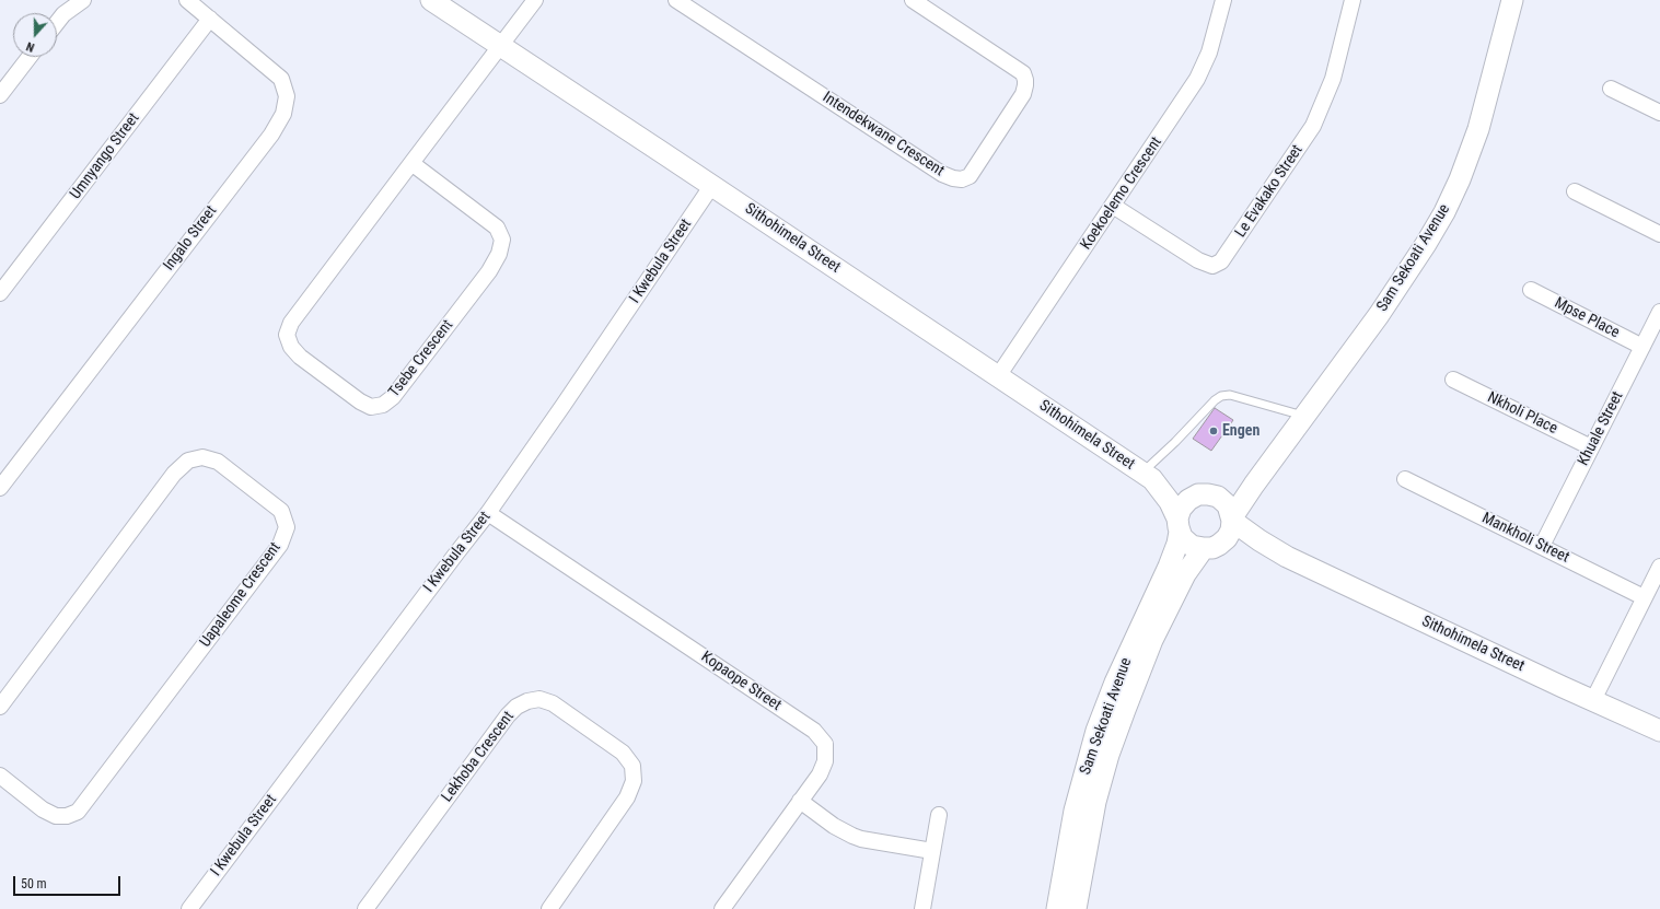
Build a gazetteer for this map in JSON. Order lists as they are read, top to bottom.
{
  "streets": {
    "street": [
      "Intendekwane Crescent",
      "Umnyango Street",
      "Le Evakako Street",
      "Koekoelemo Crescent",
      "Ingalo Street",
      "Sithohimela Street",
      "Sam Sekoati Avenue",
      "I Kwebula Street",
      "Mpse Place",
      "Tsebe Crescent",
      "Nkholi Place",
      "Khuale Street",
      "Mankholi Street",
      "Uapaleome Crescent",
      "Kopaope Street",
      "Lekhoba Crescent"
    ]
  },
  "crossings": [
    ["Umnyango Street", "Ingalo Street"],
    ["Le Evakako Street", "Koekoelemo Crescent"],
    ["Koekoelemo Crescent", "Sithohimela Street"],
    ["Sithohimela Street", "Sam Sekoati Avenue"],
    ["Sithohimela Street", "I Kwebula Street"],
    ["Sithohimela Street", "Tsebe Crescent"],
    ["I Kwebula Street", "Kopaope Street"],
    ["Mpse Place", "Khuale Street"],
    ["Nkholi Place", "Khuale Street"],
    ["Khuale Street", "Mankholi Street"]
  ],
  "places": ["Engen"],
  "scale_bar": "50 m",
  "north": "bottom"
}
